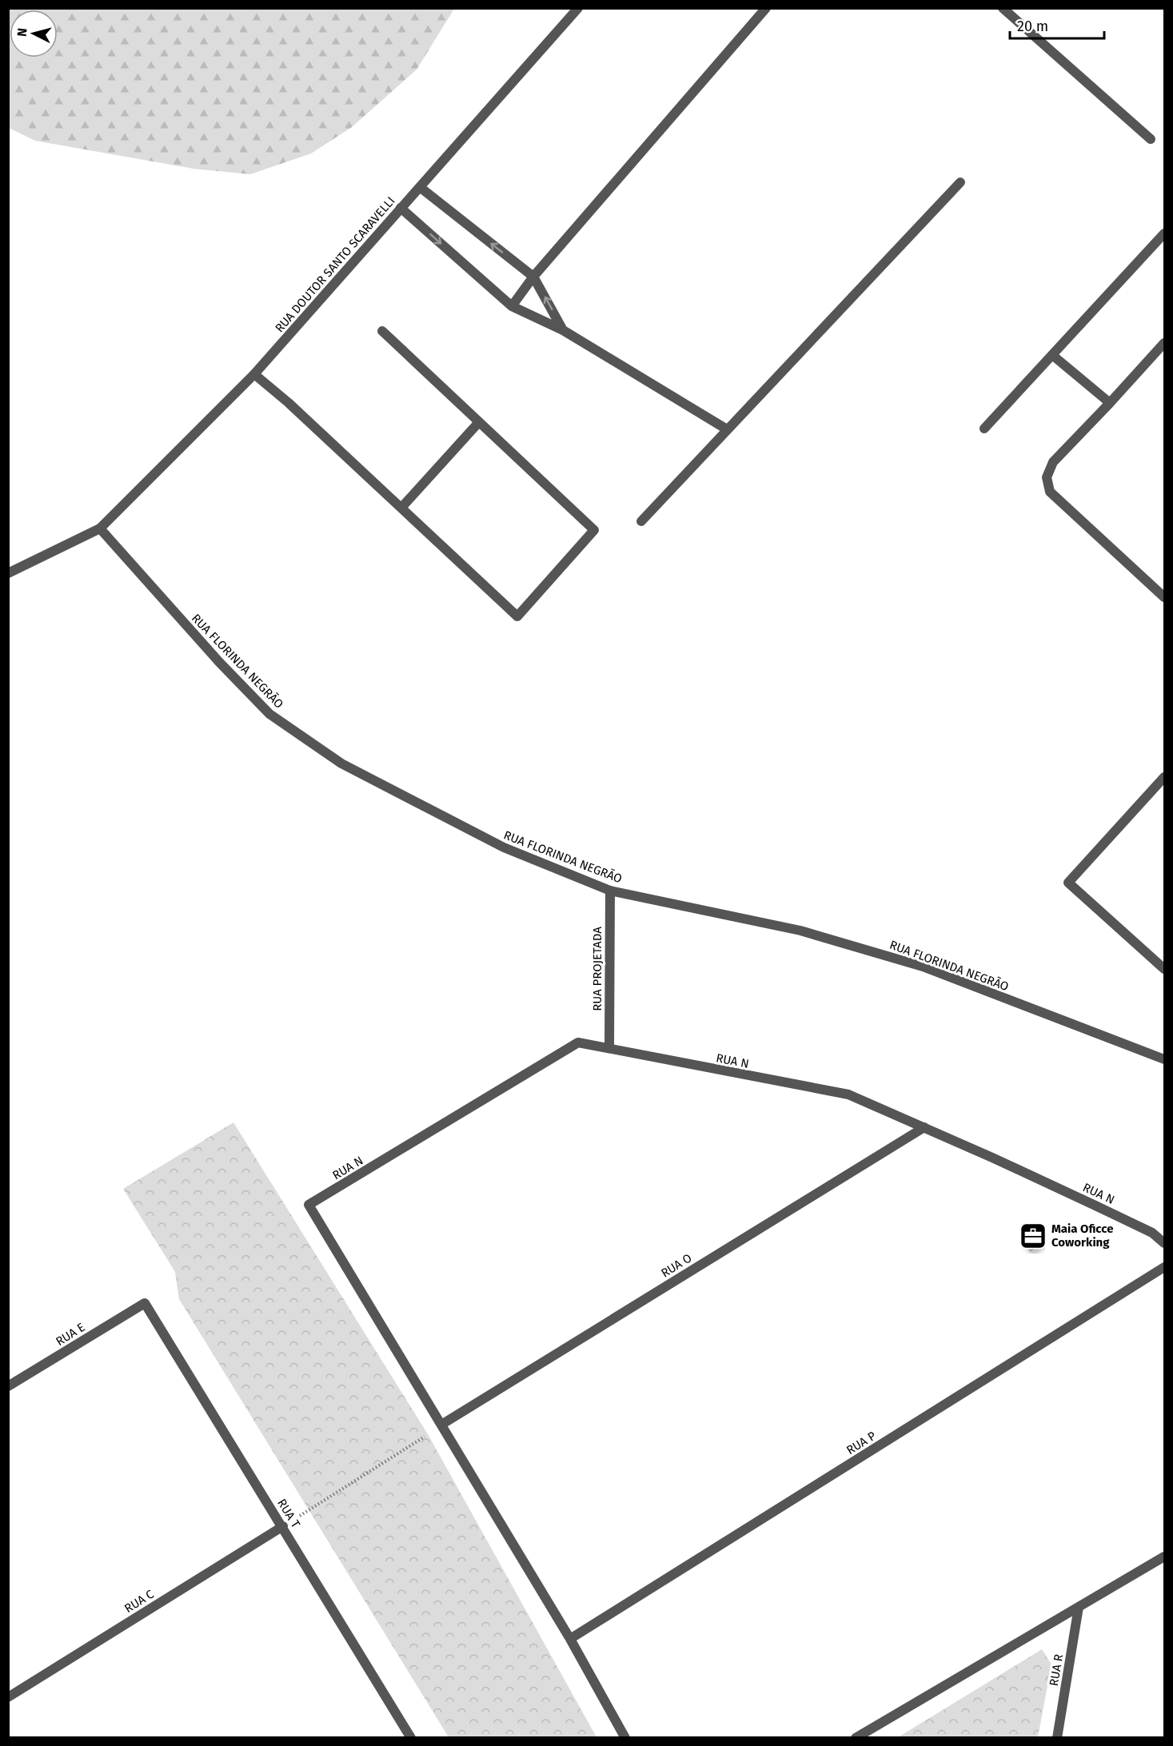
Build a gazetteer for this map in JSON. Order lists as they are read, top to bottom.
{
  "streets": {
    "street": [
      "RUA DOUTOR SANTO SCARAVELLI",
      "RUA FLORINDA NEGRÃO",
      "RUA PROJETADA",
      "RUA N",
      "RUA O",
      "RUA E",
      "RUA P",
      "RUA T",
      "RUA C",
      "RUA R"
    ]
  },
  "crossings": [
    ["RUA DOUTOR SANTO SCARAVELLI", "RUA FLORINDA NEGRÃO"],
    ["RUA FLORINDA NEGRÃO", "RUA PROJETADA"],
    ["RUA PROJETADA", "RUA N"],
    ["RUA N", "RUA O"],
    ["RUA E", "RUA T"],
    ["RUA T", "RUA C"]
  ],
  "places": {
    "office": ["Maia Oficce Coworking"]
  },
  "scale_bar": "20 m",
  "north": "left"
}
